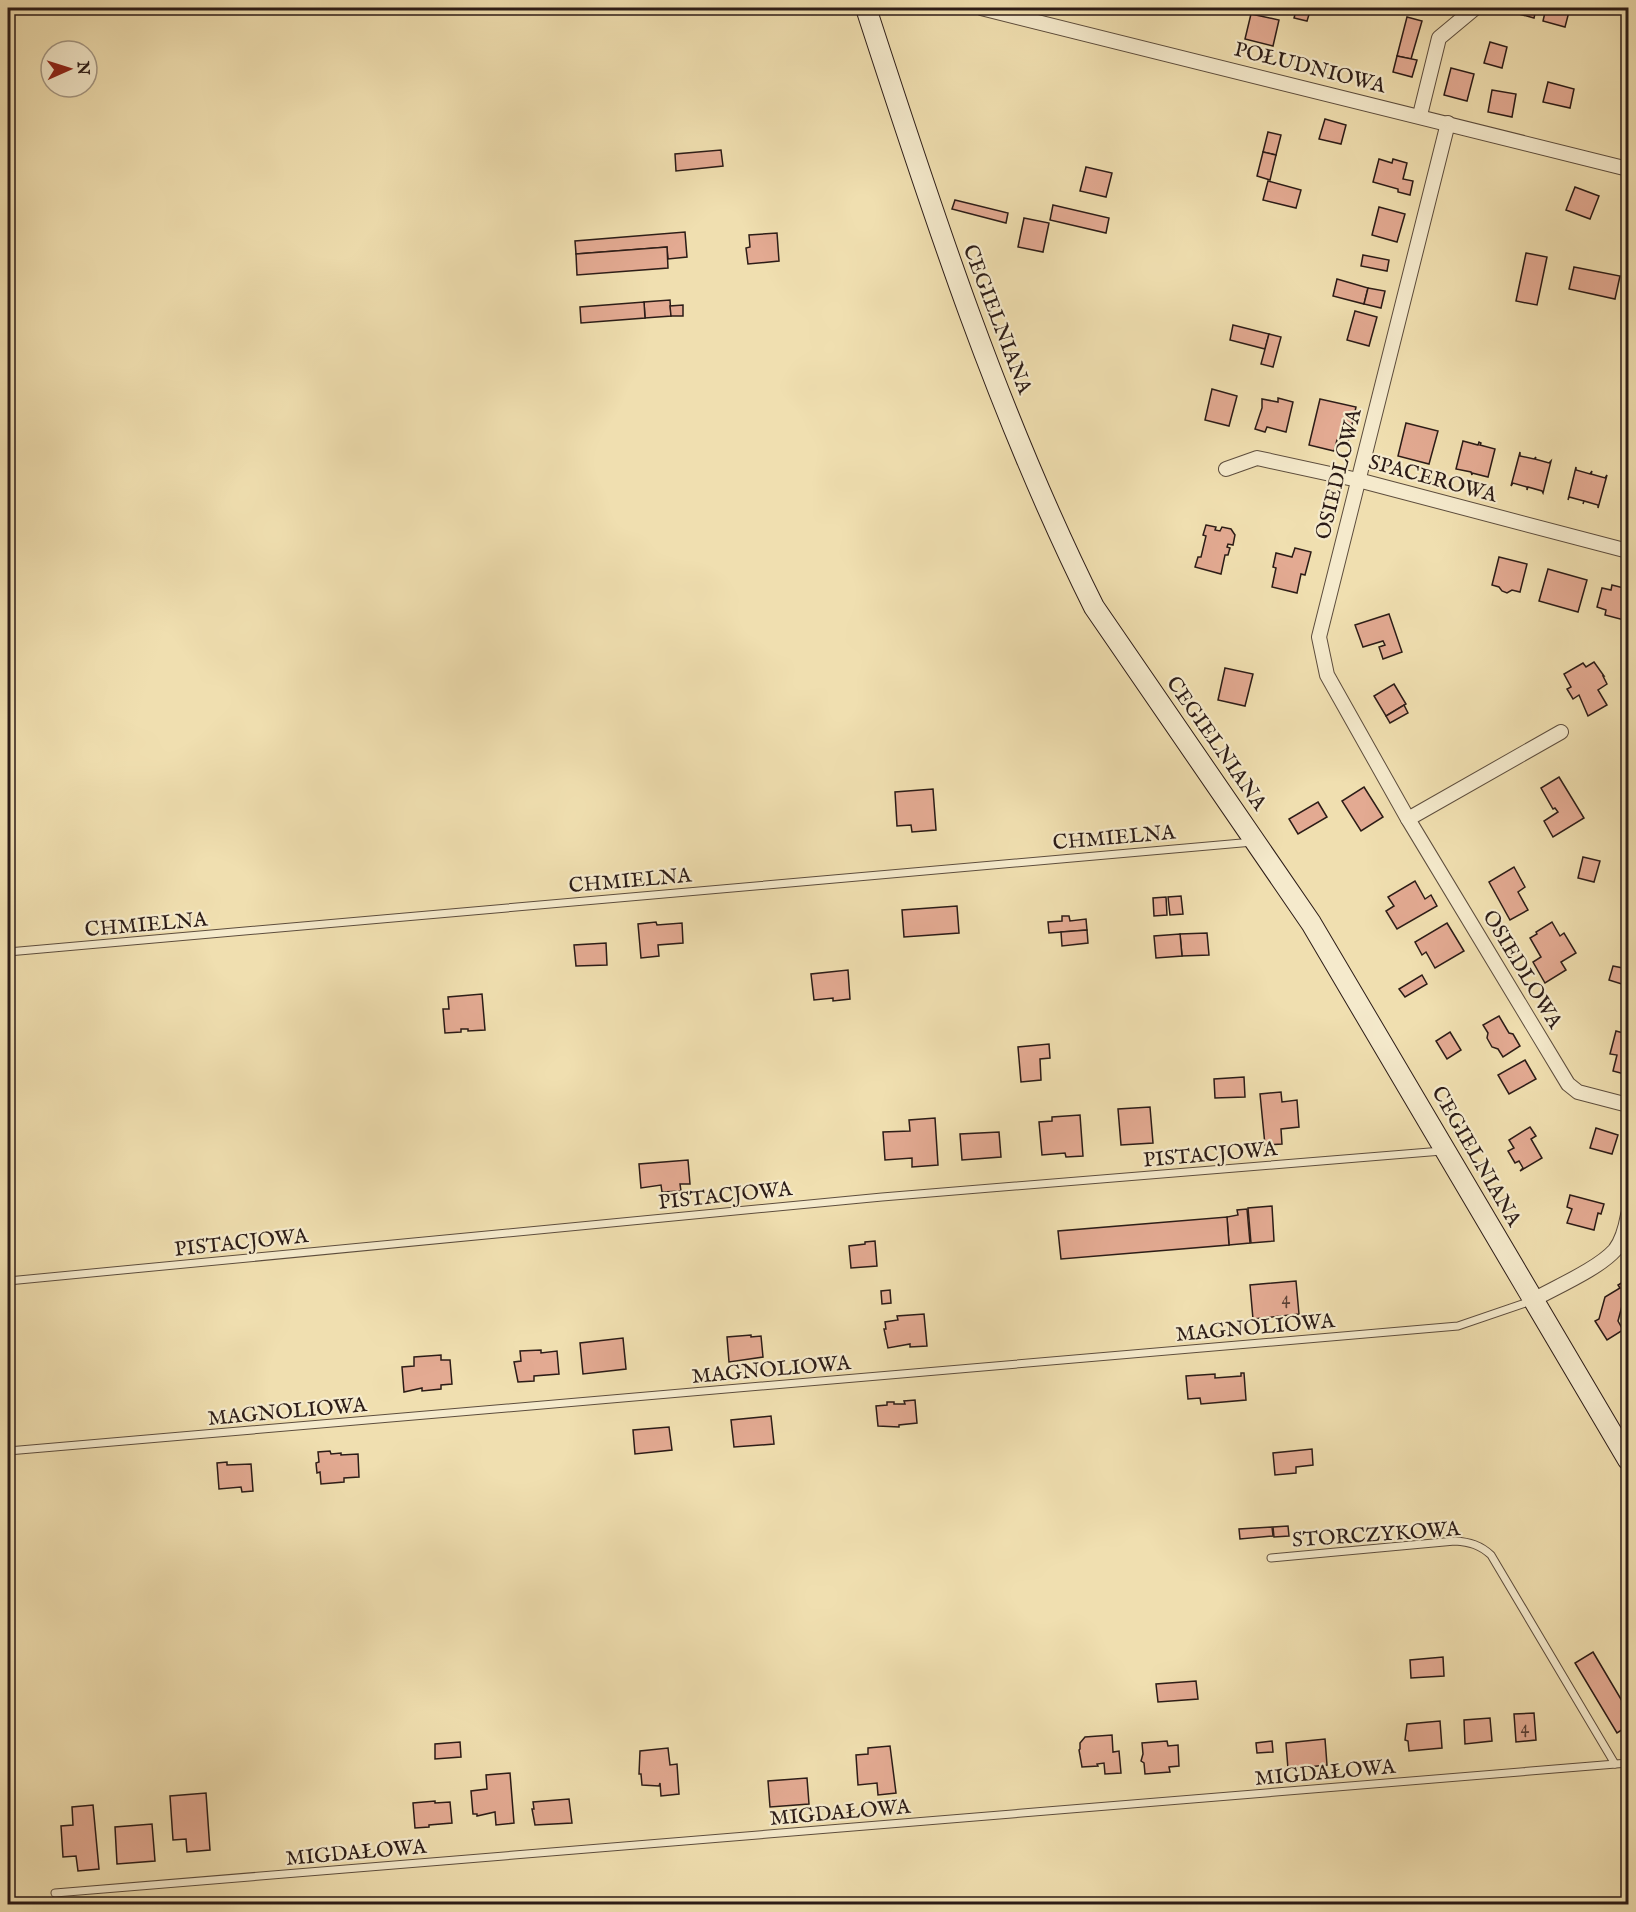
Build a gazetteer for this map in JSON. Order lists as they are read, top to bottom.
{
  "streets": {
    "street": [
      "POŁUDNIOWA",
      "CEGIELNIANA",
      "OSIEDLOWA",
      "SPACEROWA"
    ],
    "lane": [
      "CHMIELNA",
      "PISTACJOWA",
      "MAGNOLIOWA",
      "STORCZYKOWA",
      "MIGDAŁOWA"
    ]
  },
  "crossings": [
    ["POŁUDNIOWA", "OSIEDLOWA"],
    ["CEGIELNIANA", "CHMIELNA"],
    ["CEGIELNIANA", "PISTACJOWA"],
    ["CEGIELNIANA", "MAGNOLIOWA"],
    ["OSIEDLOWA", "SPACEROWA"],
    ["STORCZYKOWA", "MIGDAŁOWA"]
  ],
  "house_numbers": ["4", "4"],
  "north": "right"
}
